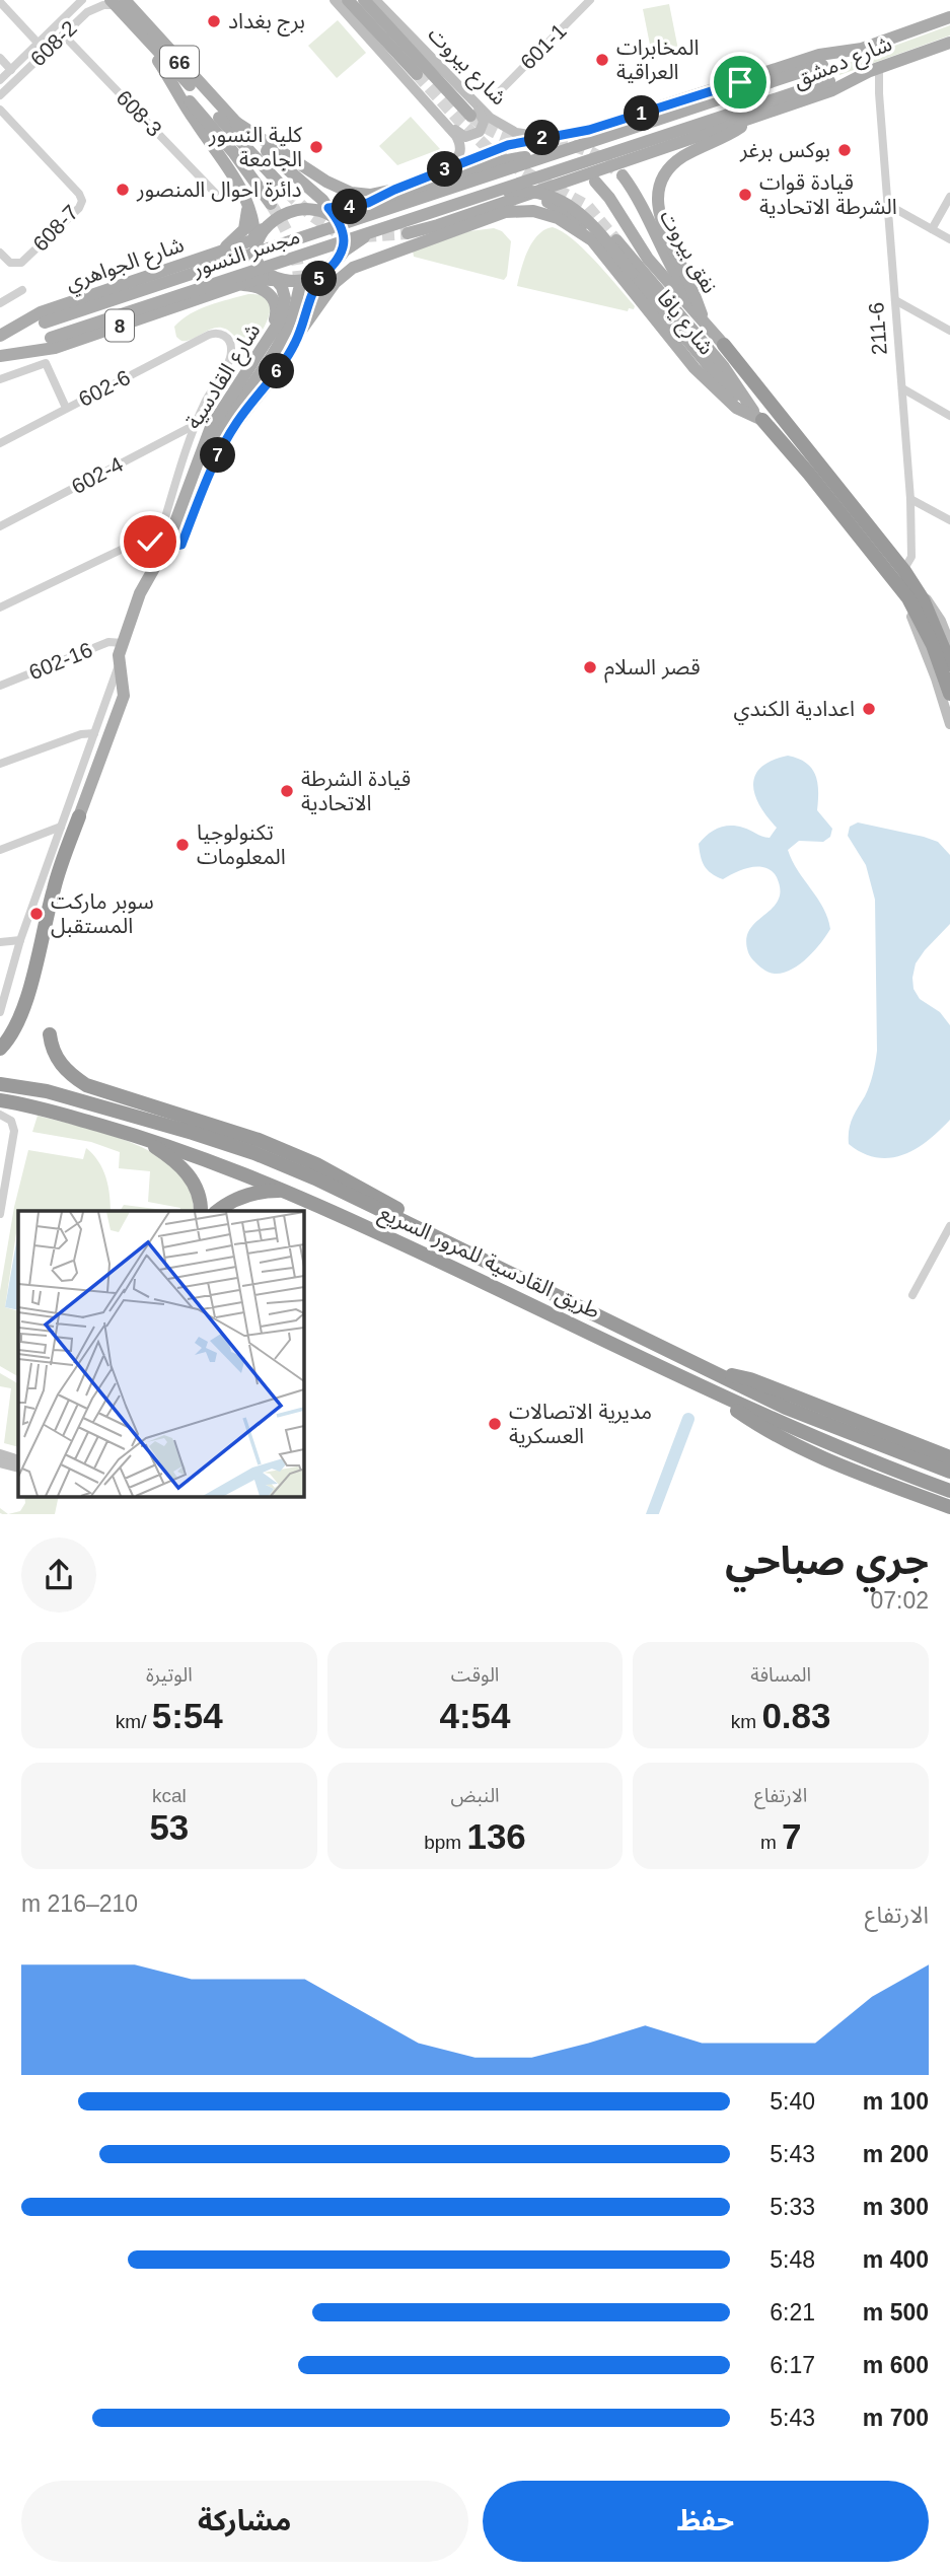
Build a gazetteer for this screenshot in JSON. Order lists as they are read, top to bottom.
{
  "streets": {
    "highway": ["شارع يافا", "طريق القادسية للمرور السريع"],
    "main road": [
      "66",
      "شارع دمشق",
      "شارع بيروت",
      "نفق بيروت",
      "مجسر النسور",
      "شارع الجواهري",
      "8",
      "شارع القادسية"
    ],
    "street": [
      "608-2",
      "601-1",
      "608-3",
      "608-7",
      "211-6",
      "602-6",
      "602-4",
      "602-16"
    ]
  },
  "crossings": [
    ["608-2", "66"],
    ["608-2", "608-3"],
    ["66", "شارع الجواهري"],
    ["66", "8"],
    ["66", "شارع القادسية"],
    ["شارع دمشق", "شارع بيروت"],
    ["شارع دمشق", "مجسر النسور"],
    ["شارع دمشق", "211-6"],
    ["نفق بيروت", "شارع يافا"],
    ["مجسر النسور", "شارع الجواهري"],
    ["مجسر النسور", "8"],
    ["مجسر النسور", "211-6"],
    ["شارع الجواهري", "8"],
    ["شارع الجواهري", "شارع القادسية"],
    ["شارع يافا", "211-6"],
    ["شارع يافا", "شارع القادسية"],
    ["8", "شارع القادسية"],
    ["شارع القادسية", "602-16"],
    ["602-6", "602-4"]
  ],
  "places": [
    "برج بغداد",
    "المخابرات العراقية",
    "كلية النسور الجامعة",
    "بوكس برغر",
    "دائرة احوال المنصور",
    "قيادة قوات الشرطة الاتحادية",
    "قصر السلام",
    "اعدادية الكندي",
    "قيادة الشرطة الاتحادية",
    "تكنولوجيا المعلومات",
    "سوبر ماركت المستقبل",
    "مديرية الاتصالات العسكرية"
  ],
  "page": {
    "pins": [
      "1",
      "2",
      "3",
      "4",
      "5",
      "6",
      "7"
    ],
    "heading": ["جري صباحي", "07:02"],
    "stats": [
      ["المسافة", "0.83 km"],
      ["الوقت", "4:54"],
      ["الوتيرة", "5:54 /km"],
      ["الارتفاع", "7 m"],
      ["النبض", "136 bpm"],
      ["kcal", "53"]
    ],
    "chart": ["الارتفاع", "210–216 m"],
    "list": [
      {
        "name": "100 m",
        "note": "5:40"
      },
      {
        "name": "200 m",
        "note": "5:43"
      },
      {
        "name": "300 m",
        "note": "5:33"
      },
      {
        "name": "400 m",
        "note": "5:48"
      },
      {
        "name": "500 m",
        "note": "6:21"
      },
      {
        "name": "600 m",
        "note": "6:17"
      },
      {
        "name": "700 m",
        "note": "5:43"
      }
    ],
    "buttons": ["حفظ", "مشاركة"]
  }
}
